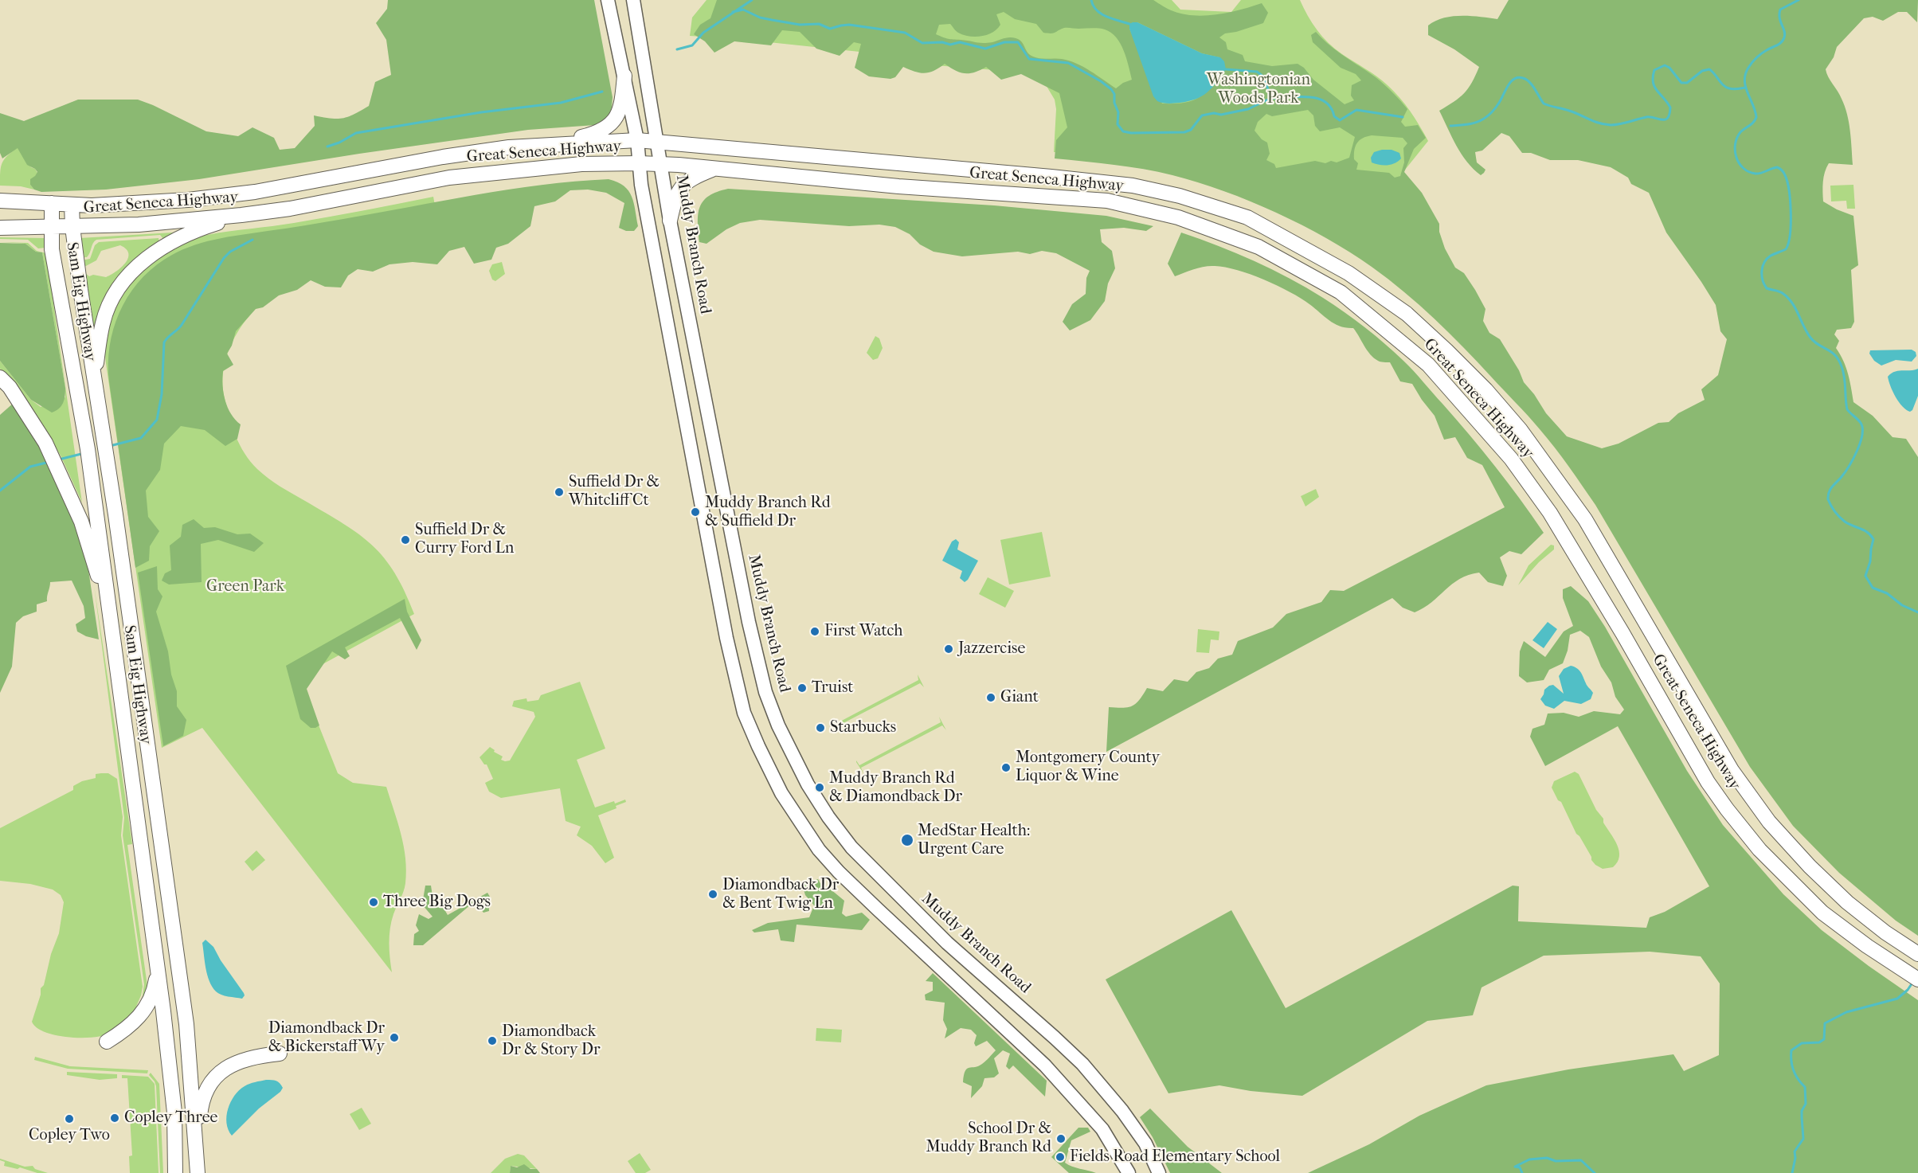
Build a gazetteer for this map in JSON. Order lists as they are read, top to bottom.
{
  "streets": {
    "main road": ["Great Seneca Highway", "Muddy Branch Road", "Sam Eig Highway"]
  },
  "crossings": [
    ["Great Seneca Highway", "Muddy Branch Road"],
    ["Great Seneca Highway", "Sam Eig Highway"]
  ],
  "parks": ["Washingtonian Woods Park", "Green Park"],
  "places": [
    "Suffield Dr & Whitcliff Ct",
    "Muddy Branch Rd & Suffield Dr",
    "Suffield Dr & Curry Ford Ln",
    "First Watch",
    "Jazzercise",
    "Truist",
    "Giant",
    "Starbucks",
    "Montgomery County Liquor & Wine",
    "Muddy Branch Rd & Diamondback Dr",
    "MedStar Health: Urgent Care",
    "Diamondback Dr & Bent Twig Ln",
    "Three Big Dogs",
    "Diamondback Dr & Bickerstaff Wy",
    "Diamondback Dr & Story Dr",
    "Copley Three",
    "Copley Two",
    "School Dr & Muddy Branch Rd",
    "Fields Road Elementary School"
  ]
}
